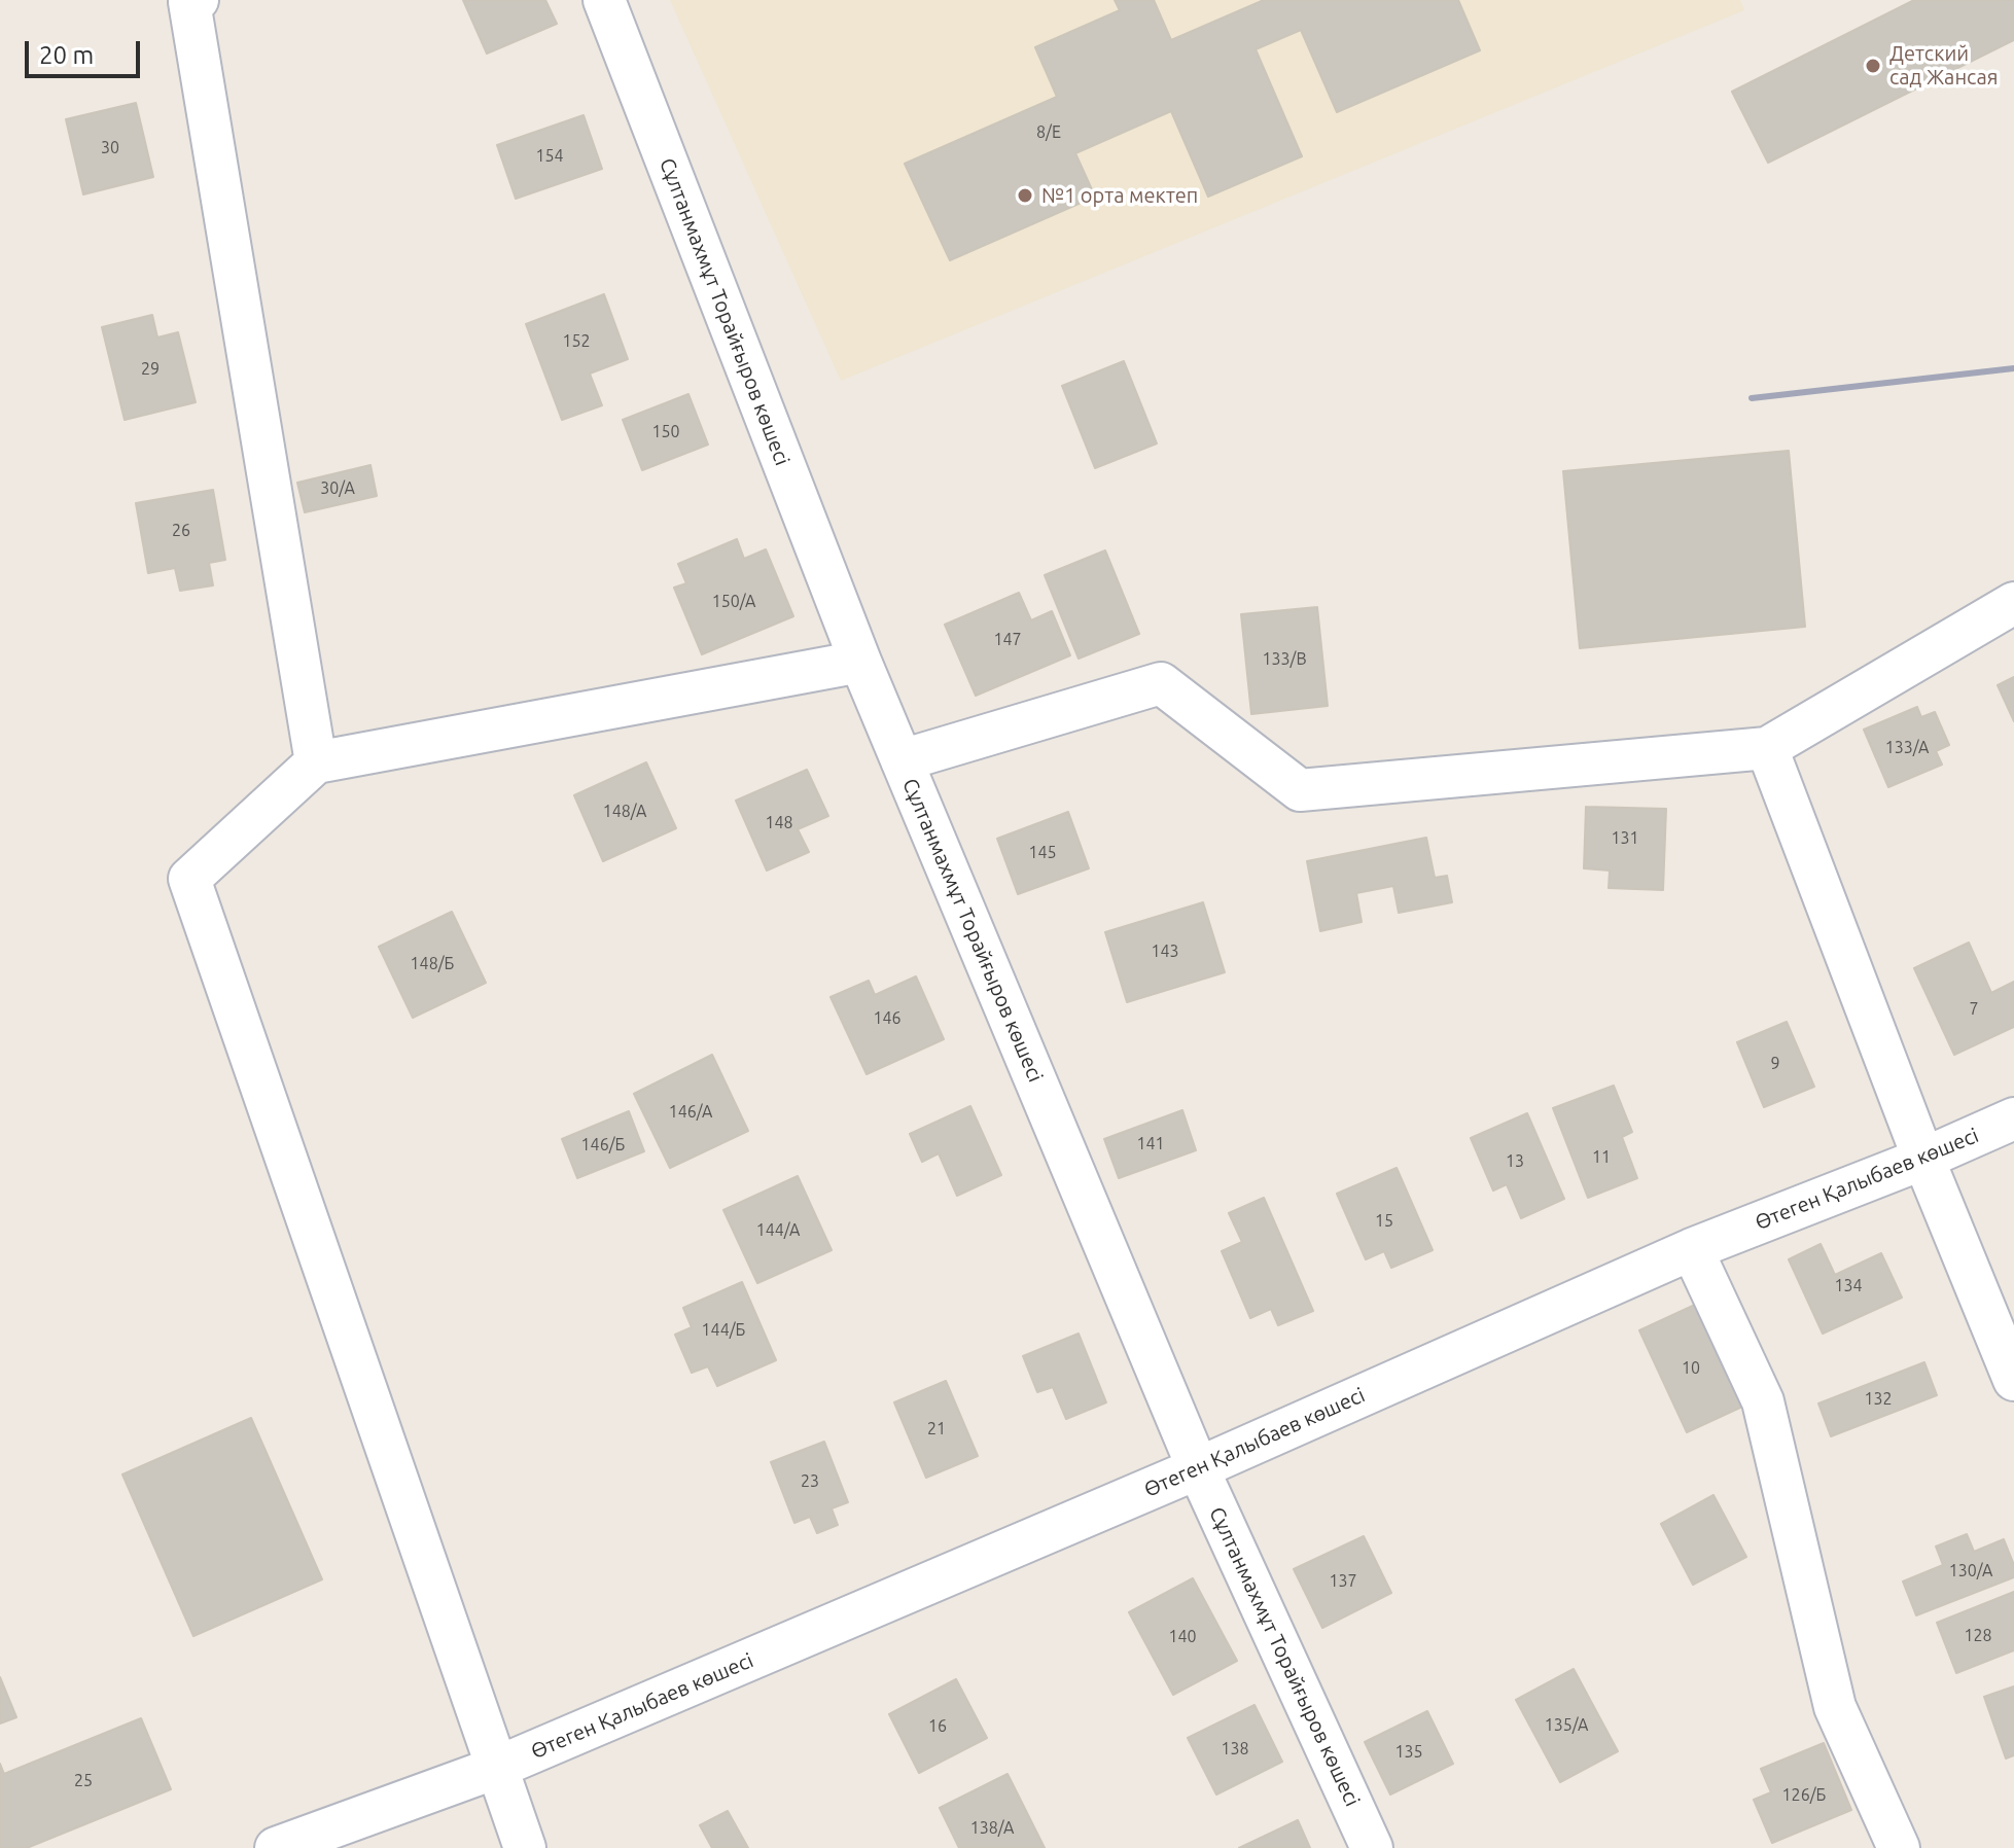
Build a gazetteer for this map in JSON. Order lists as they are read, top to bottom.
{
  "streets": {
    "street": ["Сұлтанмахмұт Торайғыров көшесі", "Өтеген Қалыбаев көшесі"]
  },
  "crossings": [
    ["Сұлтанмахмұт Торайғыров көшесі", "Өтеген Қалыбаев көшесі"]
  ],
  "places": ["Детский сад Жансая", "№1 орта мектеп"],
  "house_numbers": [
    "8/Е",
    "30",
    "154",
    "152",
    "29",
    "150",
    "30/А",
    "26",
    "150/А",
    "147",
    "133/В",
    "133/А",
    "148/А",
    "148",
    "131",
    "145",
    "143",
    "148/Б",
    "7",
    "146",
    "9",
    "146/А",
    "141",
    "146/Б",
    "11",
    "13",
    "15",
    "144/А",
    "134",
    "144/Б",
    "10",
    "132",
    "21",
    "23",
    "130/А",
    "137",
    "128",
    "140",
    "135/А",
    "16",
    "138",
    "135",
    "25",
    "126/Б",
    "138/А"
  ],
  "scale_bar": "20 m"
}
